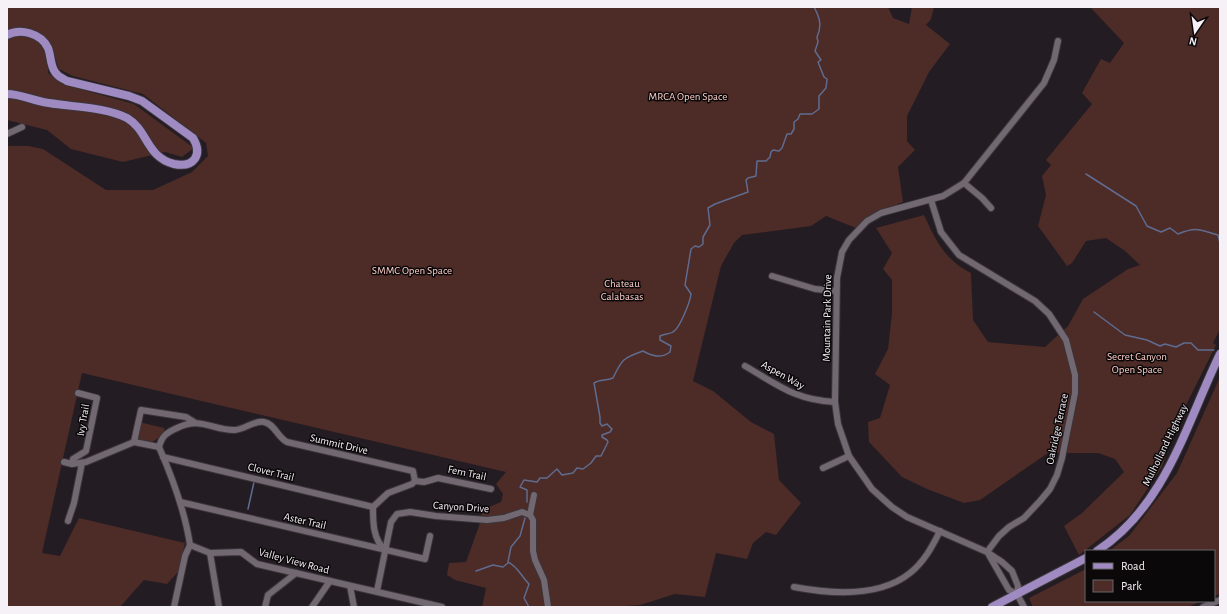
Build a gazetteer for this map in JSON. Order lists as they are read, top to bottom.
{
  "streets": {
    "main road": ["Mulholland Highway"],
    "street": [
      "Mountain Park Drive",
      "Aspen Way",
      "Ivy Trail",
      "Oakridge Terrace",
      "Summit Drive",
      "Clover Trail",
      "Fern Trail",
      "Canyon Drive",
      "Aster Trail",
      "Valley View Road"
    ]
  },
  "crossings": [
    ["Mountain Park Drive", "Aspen Way"],
    ["Mountain Park Drive", "Oakridge Terrace"],
    ["Summit Drive", "Fern Trail"],
    ["Canyon Drive", "Aster Trail"],
    ["Canyon Drive", "Valley View Road"]
  ],
  "parks": [
    "MRCA Open Space",
    "SMMC Open Space",
    "Chateau Calabasas",
    "Secret Canyon Open Space"
  ],
  "legend": ["Road", "Park"],
  "north": "bottom"
}
